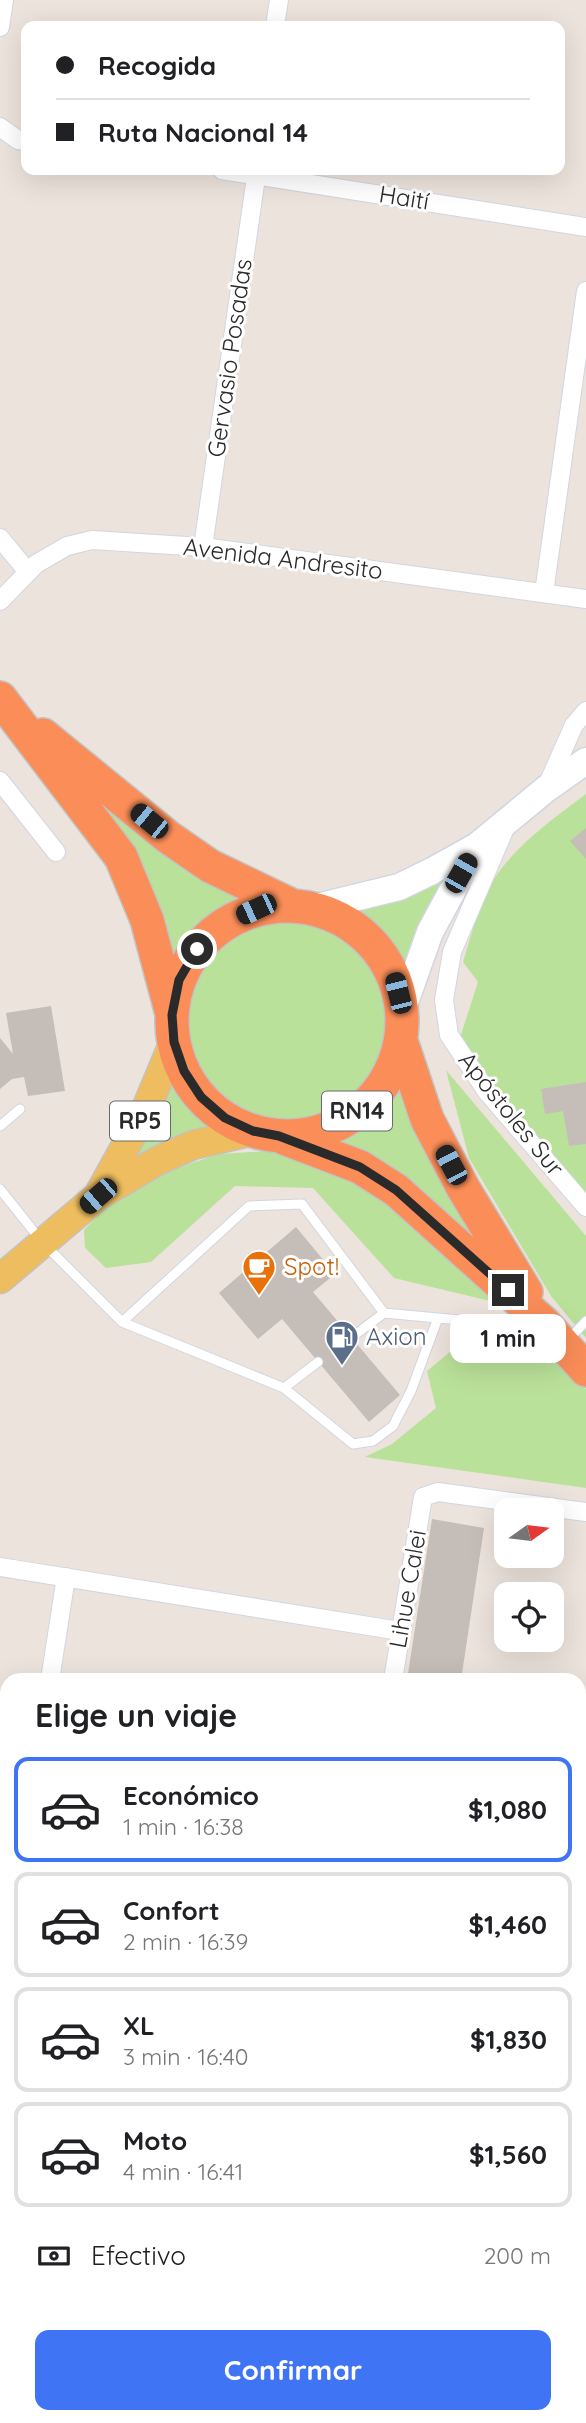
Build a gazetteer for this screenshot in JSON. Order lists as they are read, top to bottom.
{
  "streets": {
    "highway": ["RN14"],
    "main road": ["RP5"],
    "street": [
      "Haití",
      "Gervasio Posadas",
      "Avenida Andresito",
      "Apóstoles Sur",
      "Lihue Calei"
    ]
  },
  "crossings": [
    ["Gervasio Posadas", "Avenida Andresito"],
    ["RN14", "RP5"]
  ],
  "places": {
    "cafe": ["Spot!"],
    "fuel station": ["Axion"]
  },
  "north": "right",
  "page": {
    "banner": ["Recogida", "Ruta Nacional 14"],
    "bubble": "1 min",
    "heading": "Elige un viaje",
    "list": [
      {
        "name": "Económico",
        "note": "1 min · 16:38",
        "value": "$1,080"
      },
      {
        "name": "Confort",
        "note": "2 min · 16:39",
        "value": "$1,460"
      },
      {
        "name": "XL",
        "note": "3 min · 16:40",
        "value": "$1,830"
      },
      {
        "name": "Moto",
        "note": "4 min · 16:41",
        "value": "$1,560"
      }
    ],
    "pay": ["Efectivo", "200 m"],
    "buttons": "Confirmar"
  }
}
